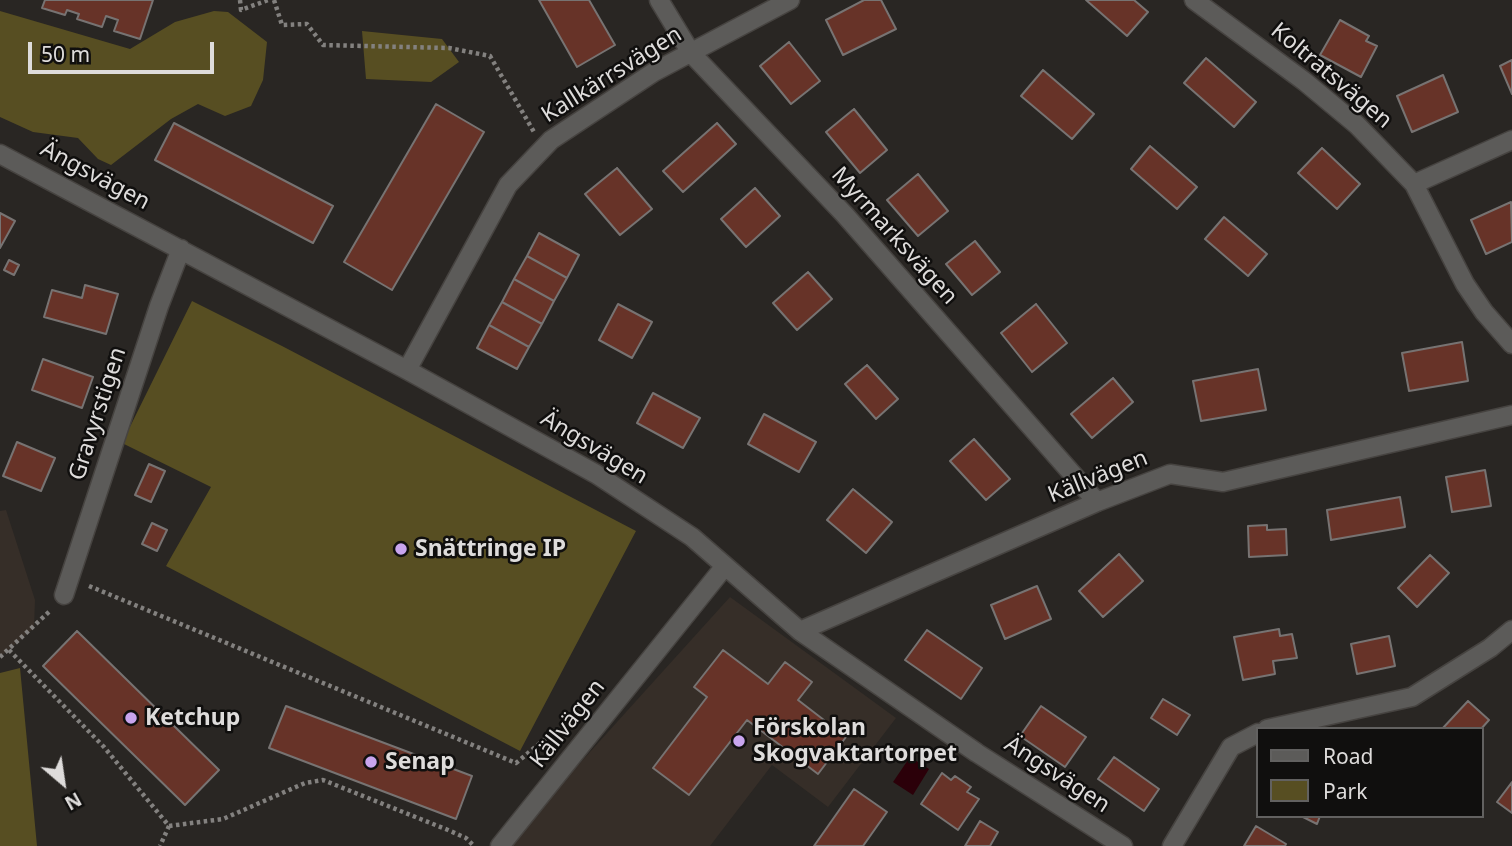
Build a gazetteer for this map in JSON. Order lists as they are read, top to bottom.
{
  "streets": {
    "street": [
      "Kallkärrsvägen",
      "Koltratsvägen",
      "Ängsvägen",
      "Myrmarksvägen",
      "Gravyrstigen",
      "Källvägen"
    ]
  },
  "crossings": [
    ["Kallkärrsvägen", "Ängsvägen"],
    ["Kallkärrsvägen", "Myrmarksvägen"],
    ["Ängsvägen", "Gravyrstigen"],
    ["Ängsvägen", "Källvägen"],
    ["Myrmarksvägen", "Källvägen"]
  ],
  "places": [
    "Snättringe IP",
    "Ketchup",
    "Förskolan Skogvaktartorpet",
    "Senap"
  ],
  "legend": ["Road", "Park"],
  "scale_bar": "50 m",
  "north": "bottom right"
}
